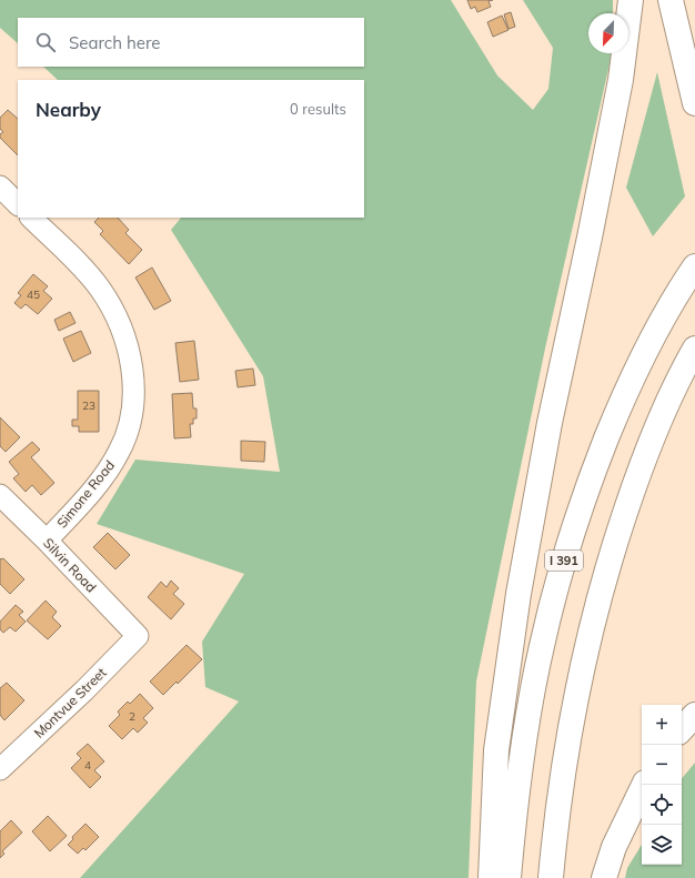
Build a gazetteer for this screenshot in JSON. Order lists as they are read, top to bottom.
{
  "streets": {
    "main road": ["I 391"],
    "street": ["Simone Road", "Silvin Road", "Montvue Street"]
  },
  "crossings": [
    ["Simone Road", "Silvin Road"],
    ["Silvin Road", "Montvue Street"]
  ],
  "house_numbers": [
    "45",
    "23",
    "2",
    "4"
  ],
  "north": "bottom left",
  "page": {
    "search": "Search here",
    "heading": ["Nearby", "0 results"],
    "map_buttons": ["+", "−"]
  }
}
